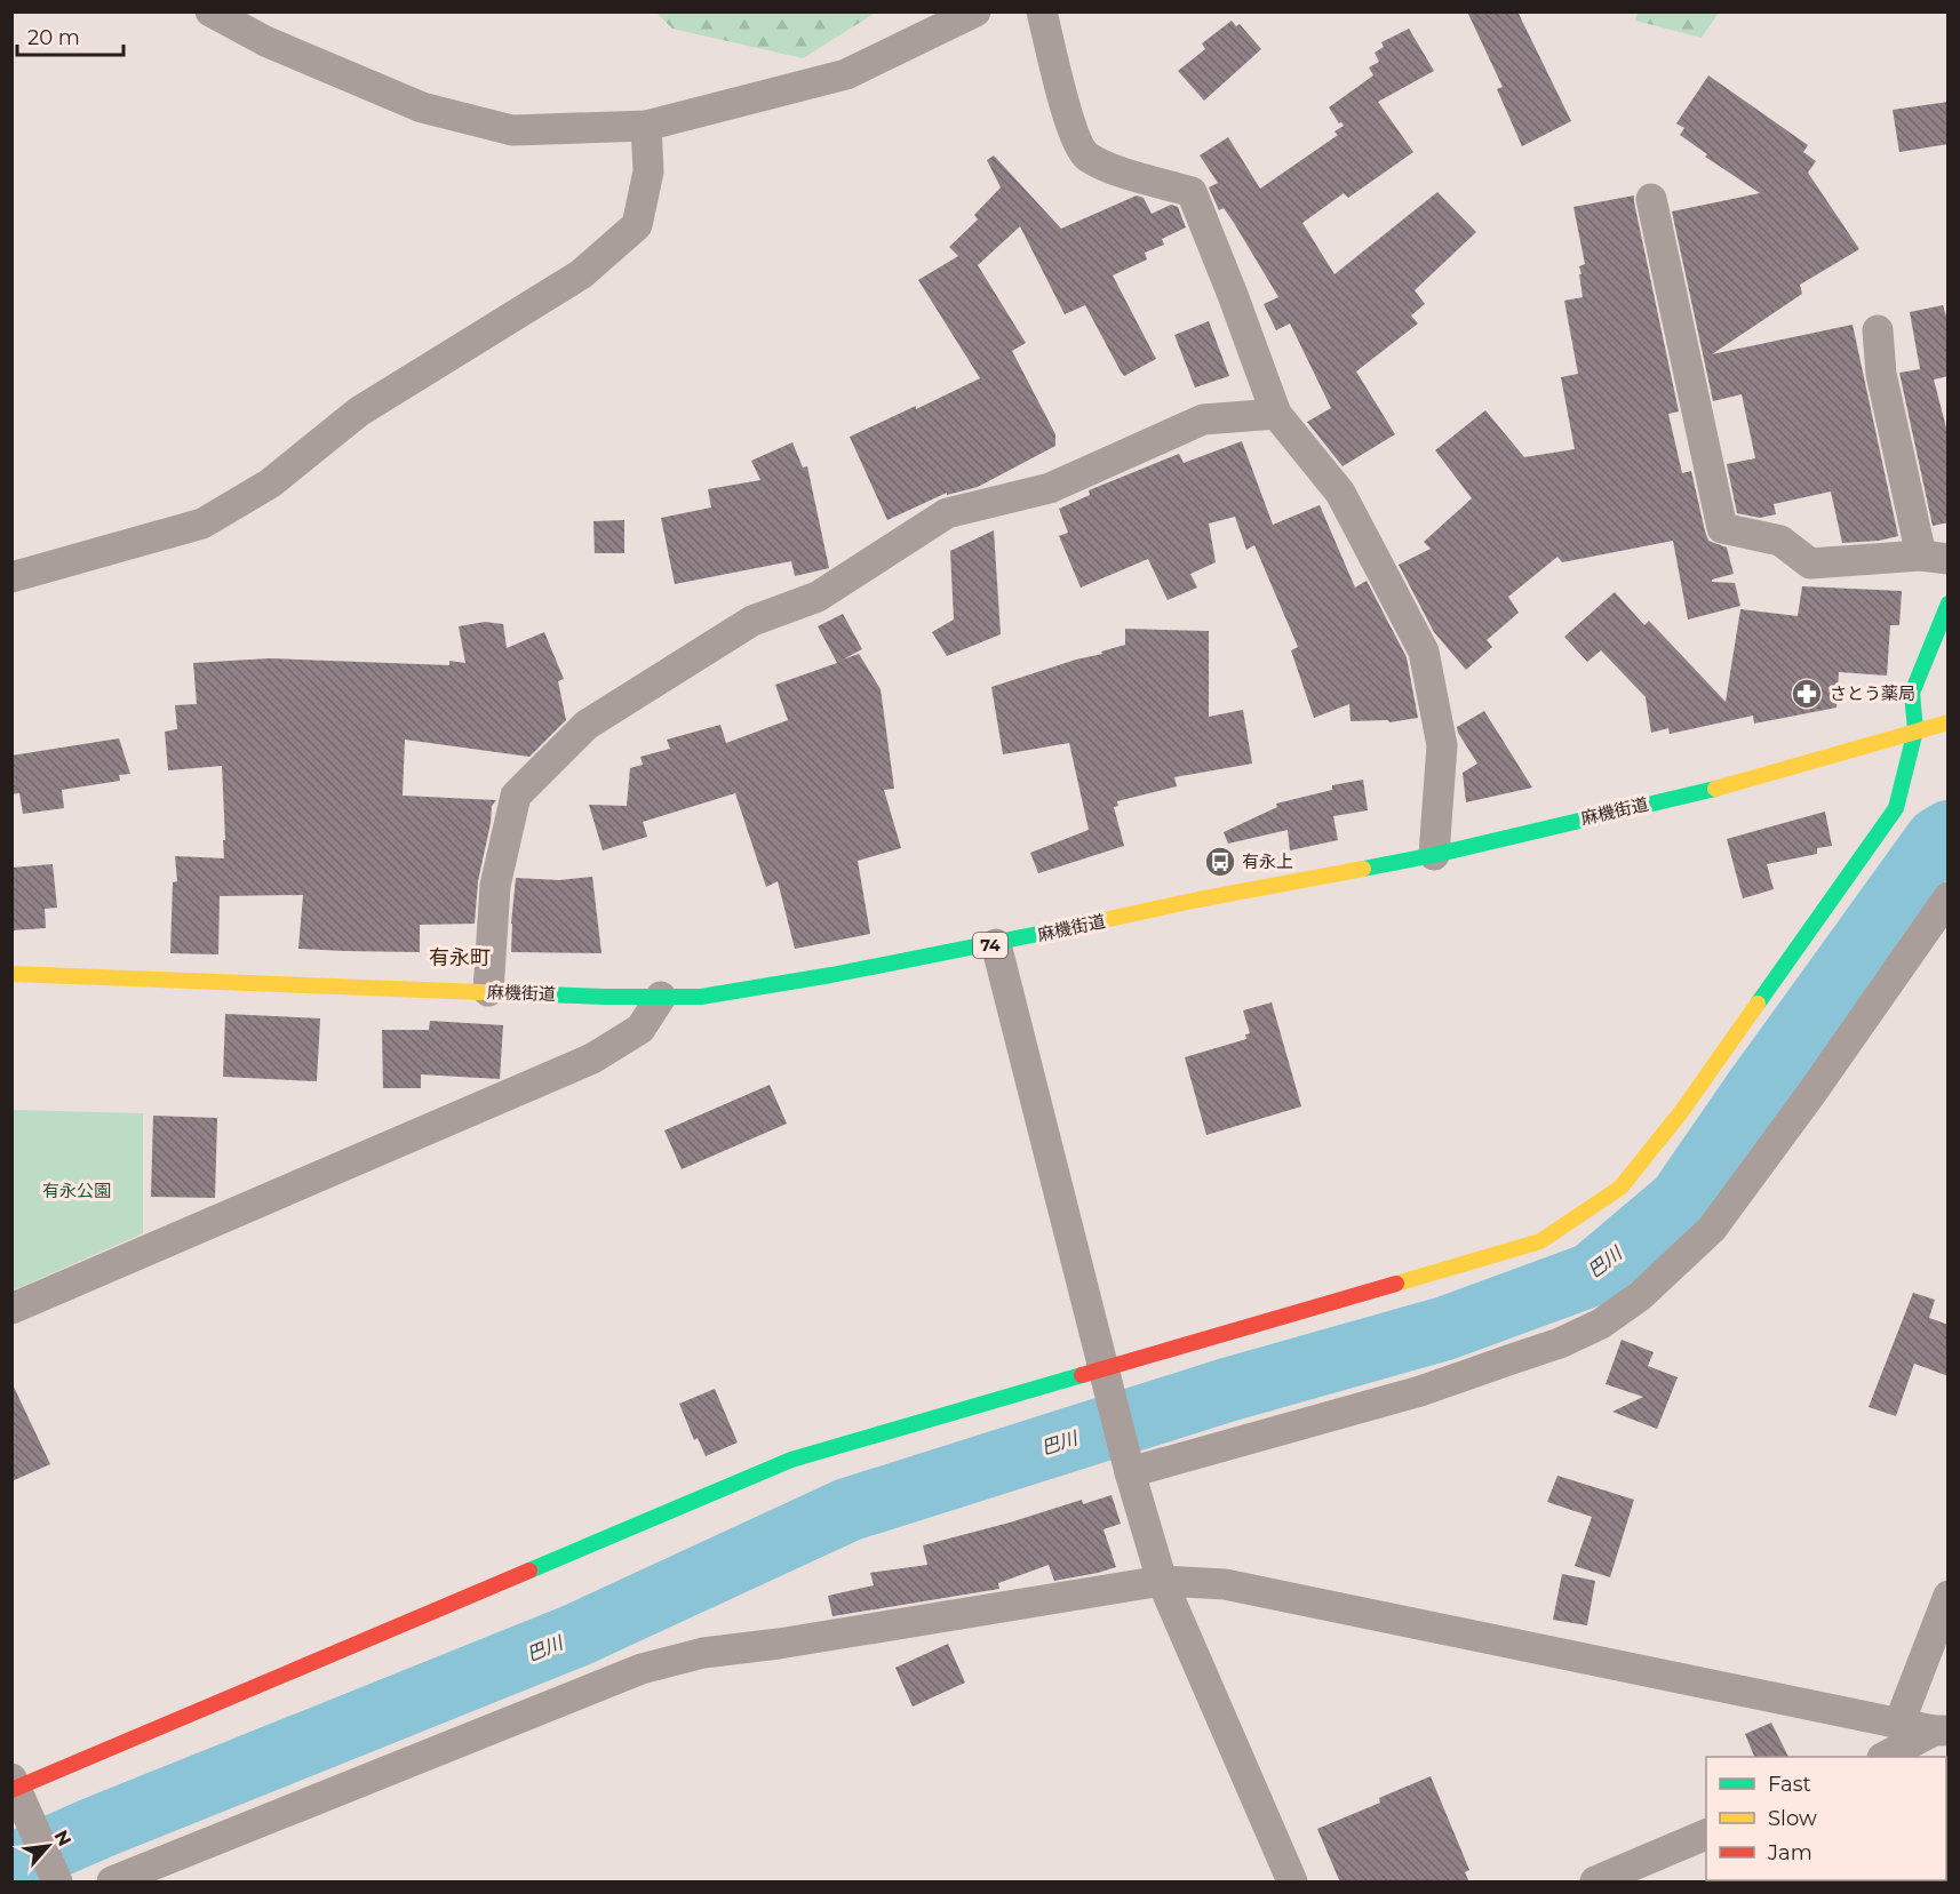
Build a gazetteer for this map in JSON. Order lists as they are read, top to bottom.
{
  "streets": {
    "street": ["麻機街道", "74"]
  },
  "districts": ["有永町"],
  "water": ["巴川"],
  "parks": ["有永公園"],
  "places": {
    "pharmacy": ["さとう薬局"],
    "bus stop": ["有永上"]
  },
  "legend": ["Fast", "Slow", "Jam"],
  "scale_bar": "20 m",
  "north": "top right"
}
